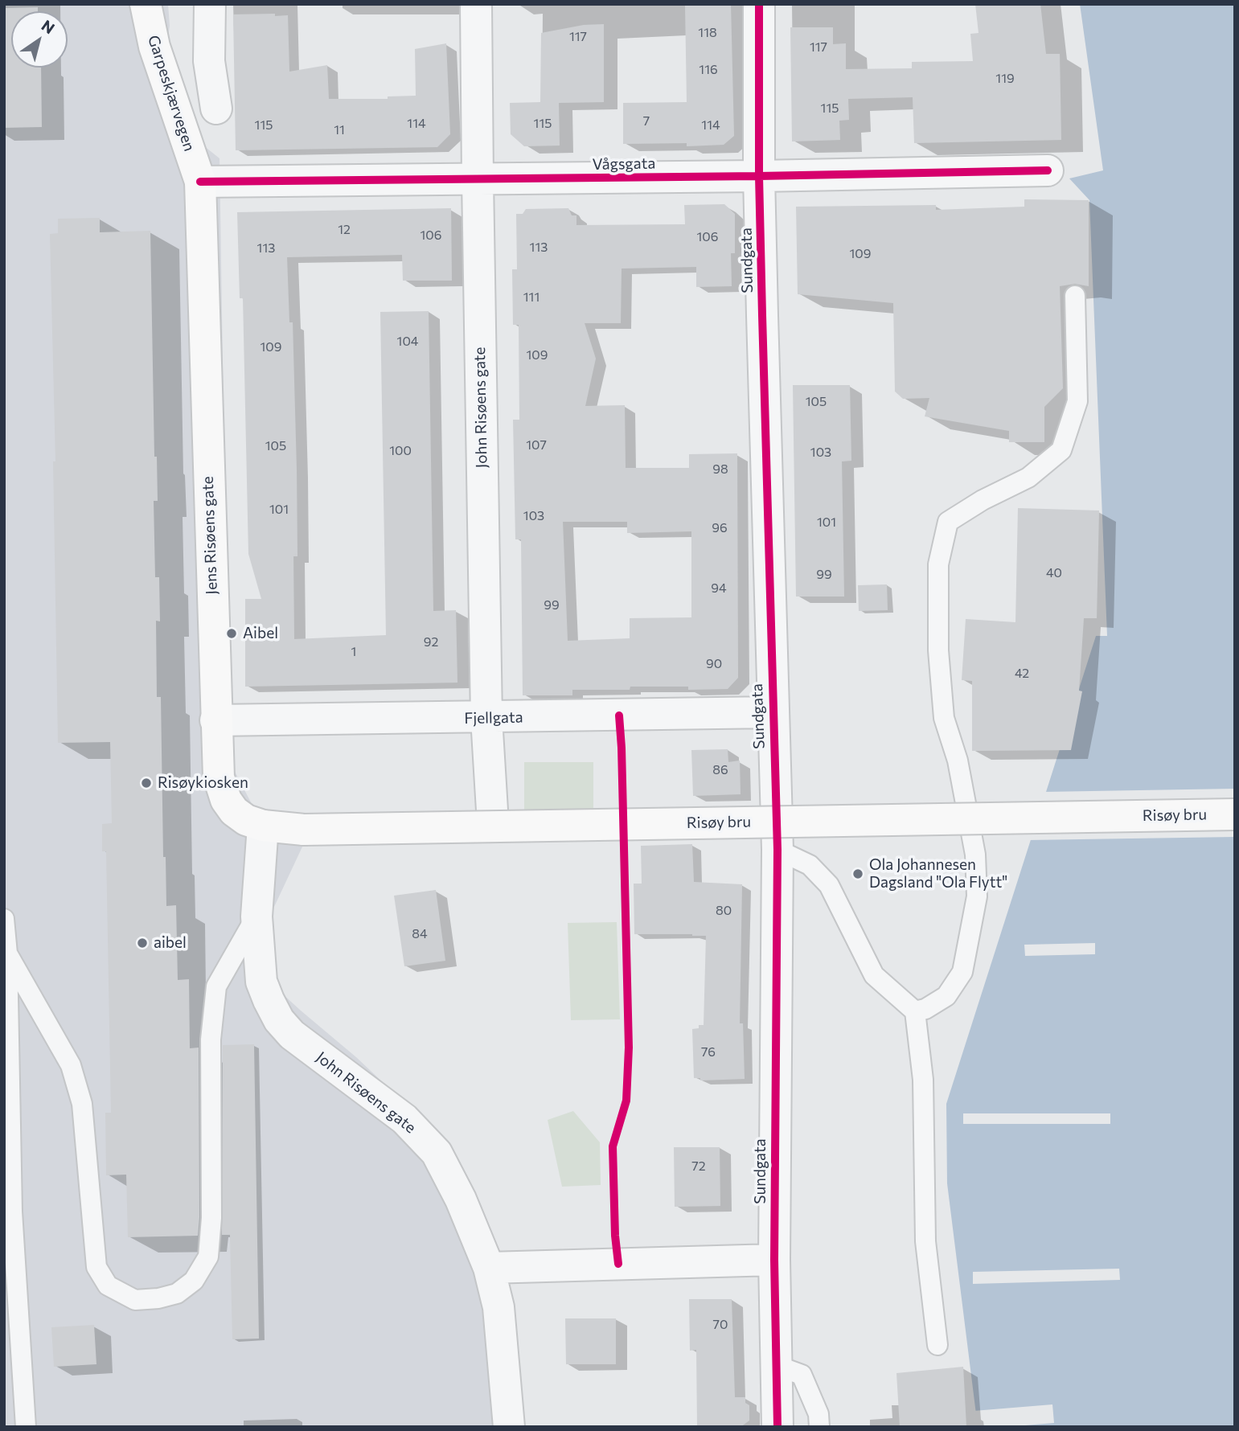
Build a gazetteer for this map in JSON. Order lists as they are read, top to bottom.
{
  "streets": {
    "main road": ["Garpeskjærvegen", "Jens Risøens gate", "Risøy bru"],
    "street": [
      "Vågsgata",
      "Sundgata",
      "John Risøens gate",
      "Fjellgata"
    ]
  },
  "crossings": [
    ["Garpeskjærvegen", "Vågsgata"],
    ["Garpeskjærvegen", "Jens Risøens gate"],
    ["Vågsgata", "Sundgata"],
    ["Vågsgata", "John Risøens gate"],
    ["Vågsgata", "Jens Risøens gate"],
    ["Sundgata", "Fjellgata"],
    ["John Risøens gate", "Jens Risøens gate"],
    ["John Risøens gate", "Fjellgata"],
    ["Jens Risøens gate", "Fjellgata"],
    ["Jens Risøens gate", "Risøy bru"]
  ],
  "places": [
    "Aibel",
    "Risøykiosken",
    "Ola Johannesen Dagsland \"Ola Flytt\"",
    "aibel"
  ],
  "house_numbers": [
    "118",
    "117",
    "117",
    "116",
    "119",
    "115",
    "7",
    "114",
    "115",
    "115",
    "114",
    "11",
    "12",
    "106",
    "106",
    "113",
    "113",
    "109",
    "111",
    "104",
    "109",
    "109",
    "105",
    "107",
    "105",
    "100",
    "103",
    "98",
    "101",
    "103",
    "101",
    "96",
    "40",
    "99",
    "94",
    "99",
    "92",
    "1",
    "90",
    "42",
    "86",
    "80",
    "84",
    "76",
    "72",
    "70"
  ],
  "north": "top right"
}
